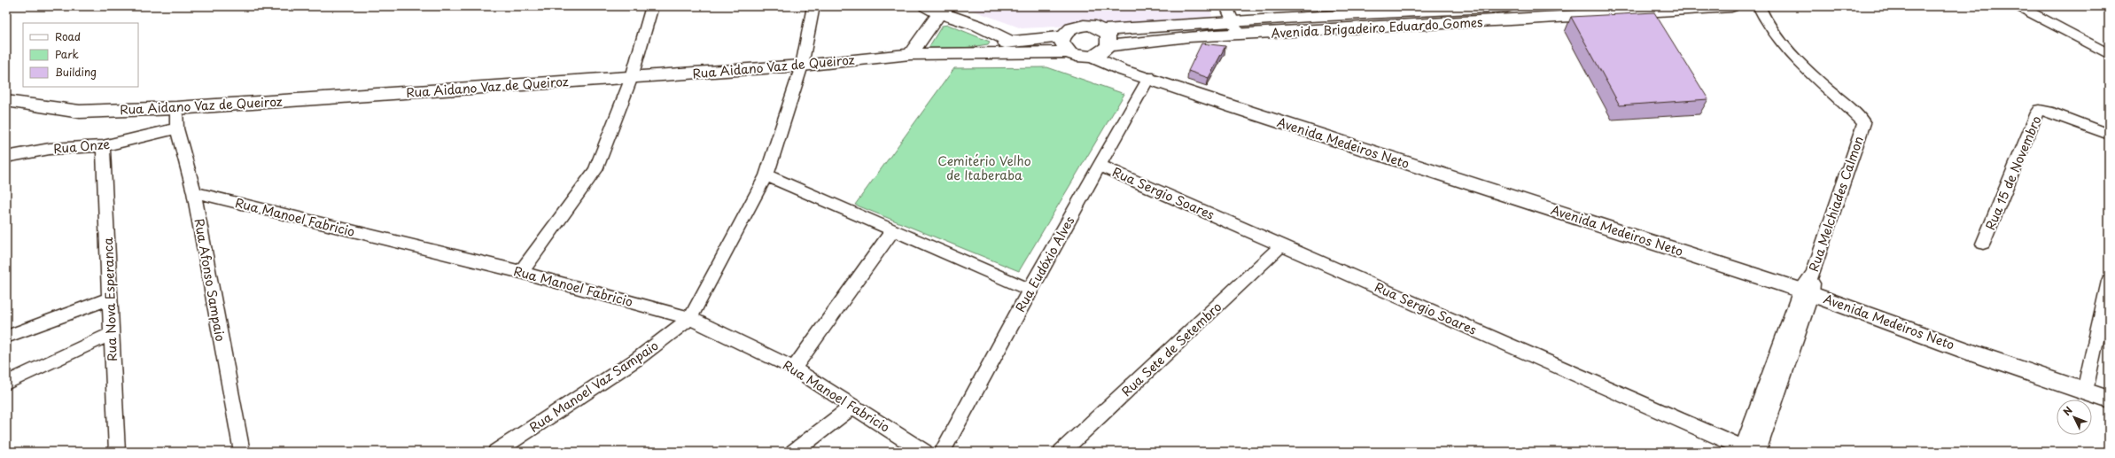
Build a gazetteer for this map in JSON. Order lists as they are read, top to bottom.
{
  "streets": {
    "street": [
      "Avenida Brigadeiro Eduardo Gomes",
      "Rua Aidano Vaz de Queiroz",
      "Avenida Medeiros Neto",
      "Rua Onze",
      "Rua 15 de Novembro",
      "Rua Sergio Soares",
      "Rua Melchiades Calmon",
      "Rua Manoel Fabricio",
      "Rua Eudóxio Alves",
      "Rua Afonso Sampaio",
      "Rua Nova Esperanca",
      "Rua Sete de Setembro",
      "Rua Manoel Vaz Sampaio"
    ]
  },
  "crossings": [
    ["Avenida Brigadeiro Eduardo Gomes", "Rua Aidano Vaz de Queiroz"],
    ["Avenida Brigadeiro Eduardo Gomes", "Avenida Medeiros Neto"],
    ["Rua Aidano Vaz de Queiroz", "Avenida Medeiros Neto"],
    ["Rua Aidano Vaz de Queiroz", "Rua Afonso Sampaio"],
    ["Avenida Medeiros Neto", "Rua Melchiades Calmon"],
    ["Avenida Medeiros Neto", "Rua Eudóxio Alves"],
    ["Rua Onze", "Rua Afonso Sampaio"],
    ["Rua Onze", "Rua Nova Esperanca"],
    ["Rua Sergio Soares", "Rua Eudóxio Alves"],
    ["Rua Sergio Soares", "Rua Sete de Setembro"],
    ["Rua Manoel Fabricio", "Rua Afonso Sampaio"],
    ["Rua Manoel Fabricio", "Rua Manoel Vaz Sampaio"]
  ],
  "parks": ["Cemitério Velho de Itaberaba"],
  "legend": ["Road", "Park", "Building"],
  "north": "top left"
}
